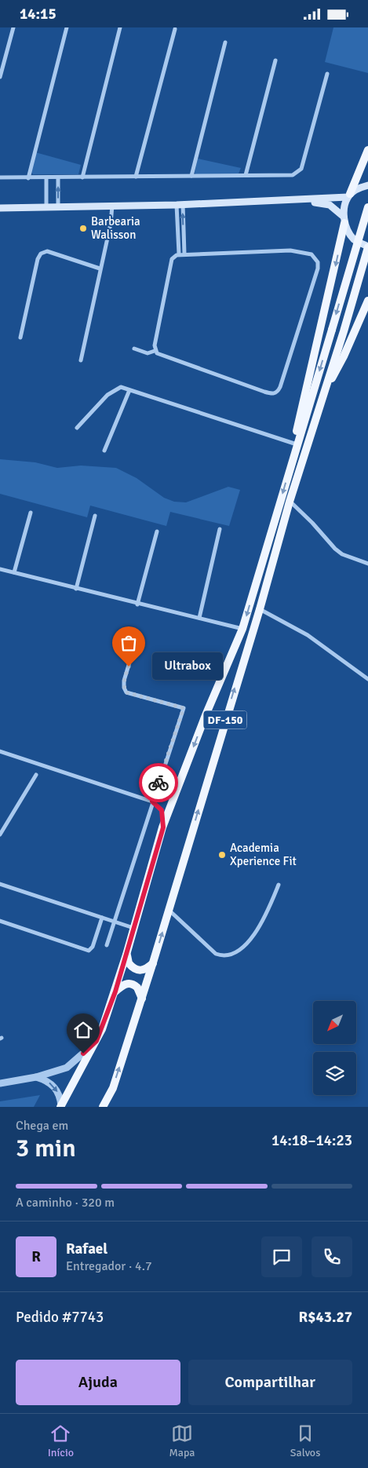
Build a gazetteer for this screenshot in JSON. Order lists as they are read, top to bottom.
{
  "streets": {
    "main road": ["DF-150"]
  },
  "places": ["Barbearia Walisson", "Ultrabox", "Academia Xperience Fit"],
  "north": "bottom left",
  "page": {
    "status": "14:15",
    "bubble": "Ultrabox",
    "heading": ["3 min", "Chega em", "14:18–14:23"],
    "panel": [
      "Rafael",
      "Entregador · 4.7",
      "Pedido #7743",
      "R$43.27"
    ],
    "bar": "A caminho · 320 m",
    "round": "R",
    "buttons": ["Ajuda", "Compartilhar"],
    "tabs": ["Início", "Mapa", "Salvos"]
  }
}
